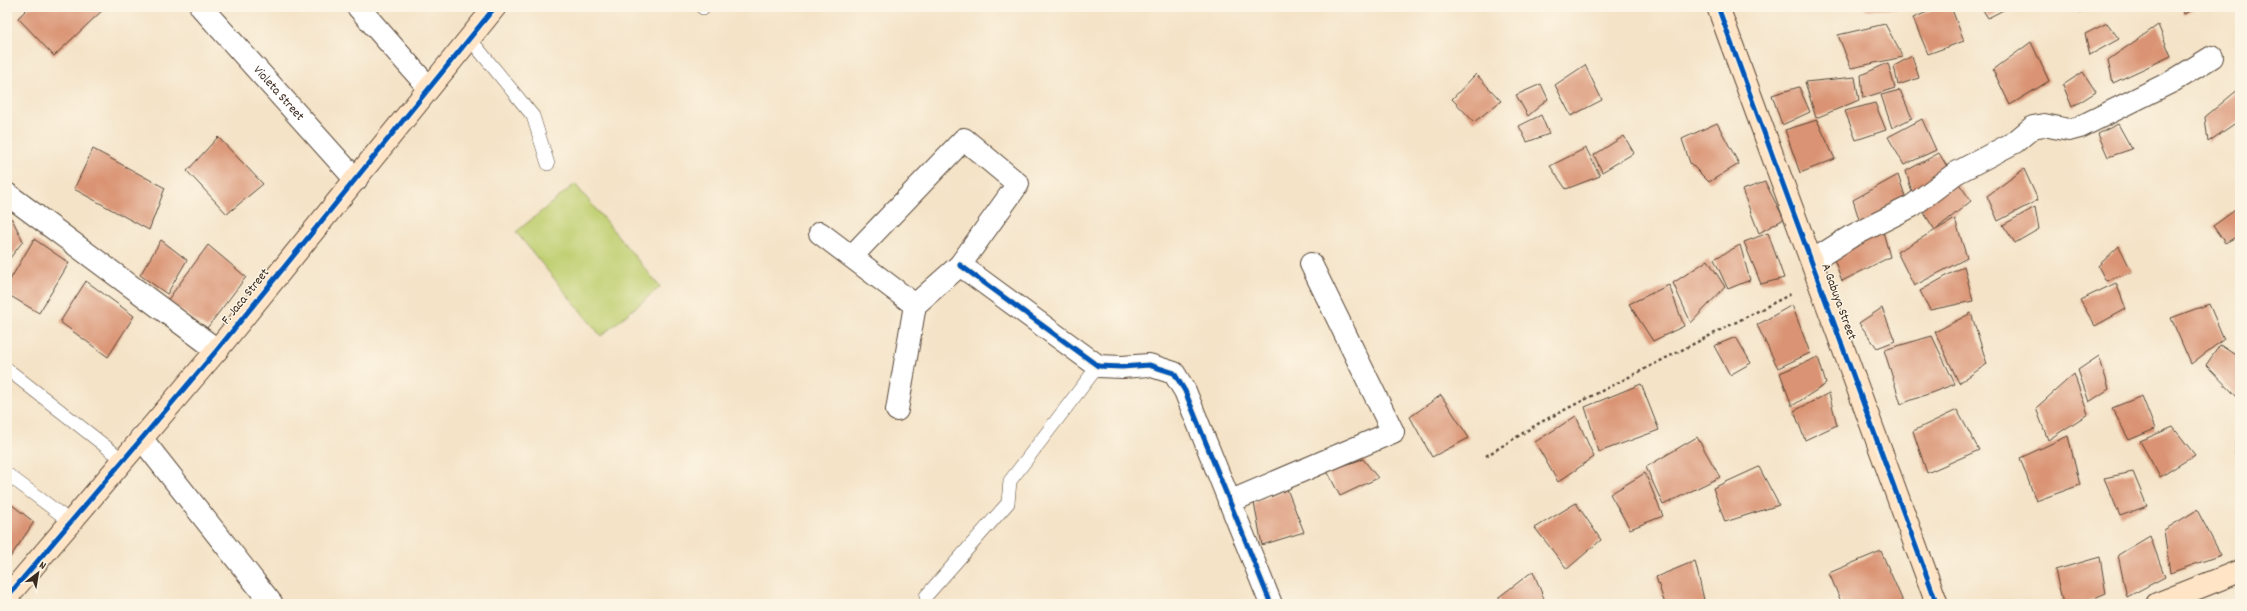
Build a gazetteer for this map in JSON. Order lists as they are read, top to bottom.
{
  "streets": {
    "street": ["Violeta Street", "F. Jaca Street", "A Gabuya Street"]
  },
  "crossings": [
    ["Violeta Street", "F. Jaca Street"]
  ],
  "north": "top right"
}
